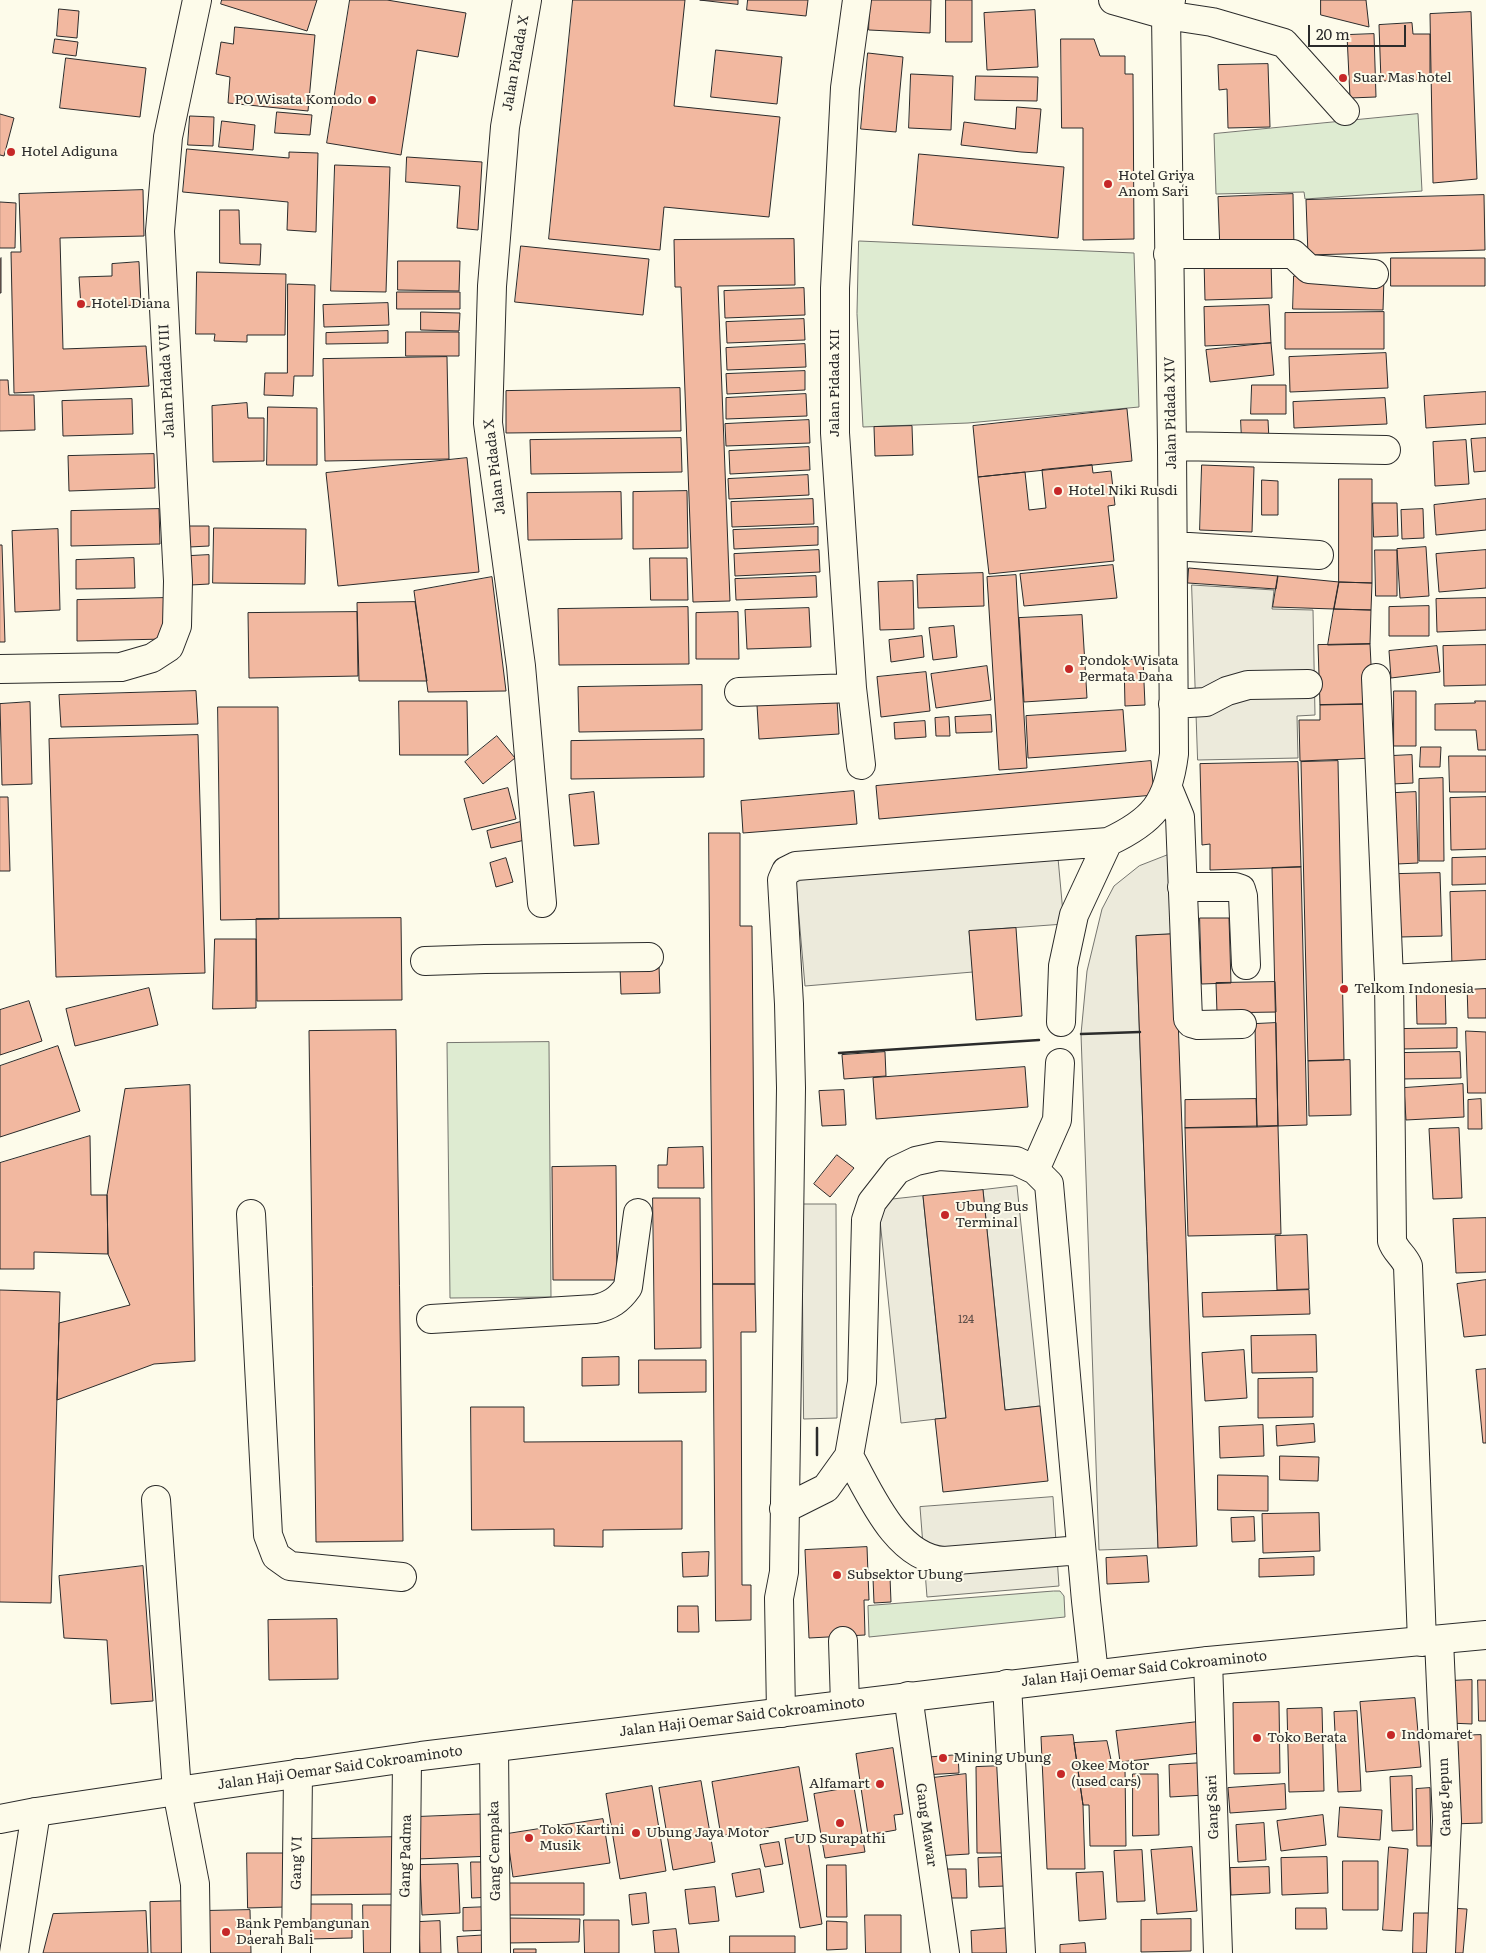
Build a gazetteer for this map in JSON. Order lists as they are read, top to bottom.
{
  "streets": {
    "main road": [
      "Jalan Pidada X",
      "Jalan Pidada VIII",
      "Jalan Pidada XII",
      "Jalan Pidada XIV",
      "Jalan Haji Oemar Said Cokroaminoto",
      "Gang Jepun",
      "Gang Sari",
      "Gang Mawar",
      "Gang Cempaka",
      "Gang Padma",
      "Gang VI"
    ]
  },
  "crossings": [
    ["Jalan Haji Oemar Said Cokroaminoto", "Gang Jepun"],
    ["Jalan Haji Oemar Said Cokroaminoto", "Gang Sari"],
    ["Jalan Haji Oemar Said Cokroaminoto", "Gang Mawar"],
    ["Jalan Haji Oemar Said Cokroaminoto", "Gang Cempaka"],
    ["Jalan Haji Oemar Said Cokroaminoto", "Gang Padma"],
    ["Jalan Haji Oemar Said Cokroaminoto", "Gang VI"]
  ],
  "places": [
    "Suar Mas hotel",
    "PO Wisata Komodo",
    "Hotel Adiguna",
    "Hotel Griya Anom Sari",
    "Hotel Diana",
    "Hotel Niki Rusdi",
    "Pondok Wisata Permata Dana",
    "Telkom Indonesia",
    "Ubung Bus Terminal",
    "Subsektor Ubung",
    "Indomaret",
    "Toko Berata",
    "Mining Ubung",
    "Okee Motor (used cars)",
    "Alfamart",
    "UD Surapathi",
    "Ubung Jaya Motor",
    "Toko Kartini Musik",
    "Bank Pembangunan Daerah Bali"
  ],
  "house_numbers": ["124"],
  "scale_bar": "20 m"
}
